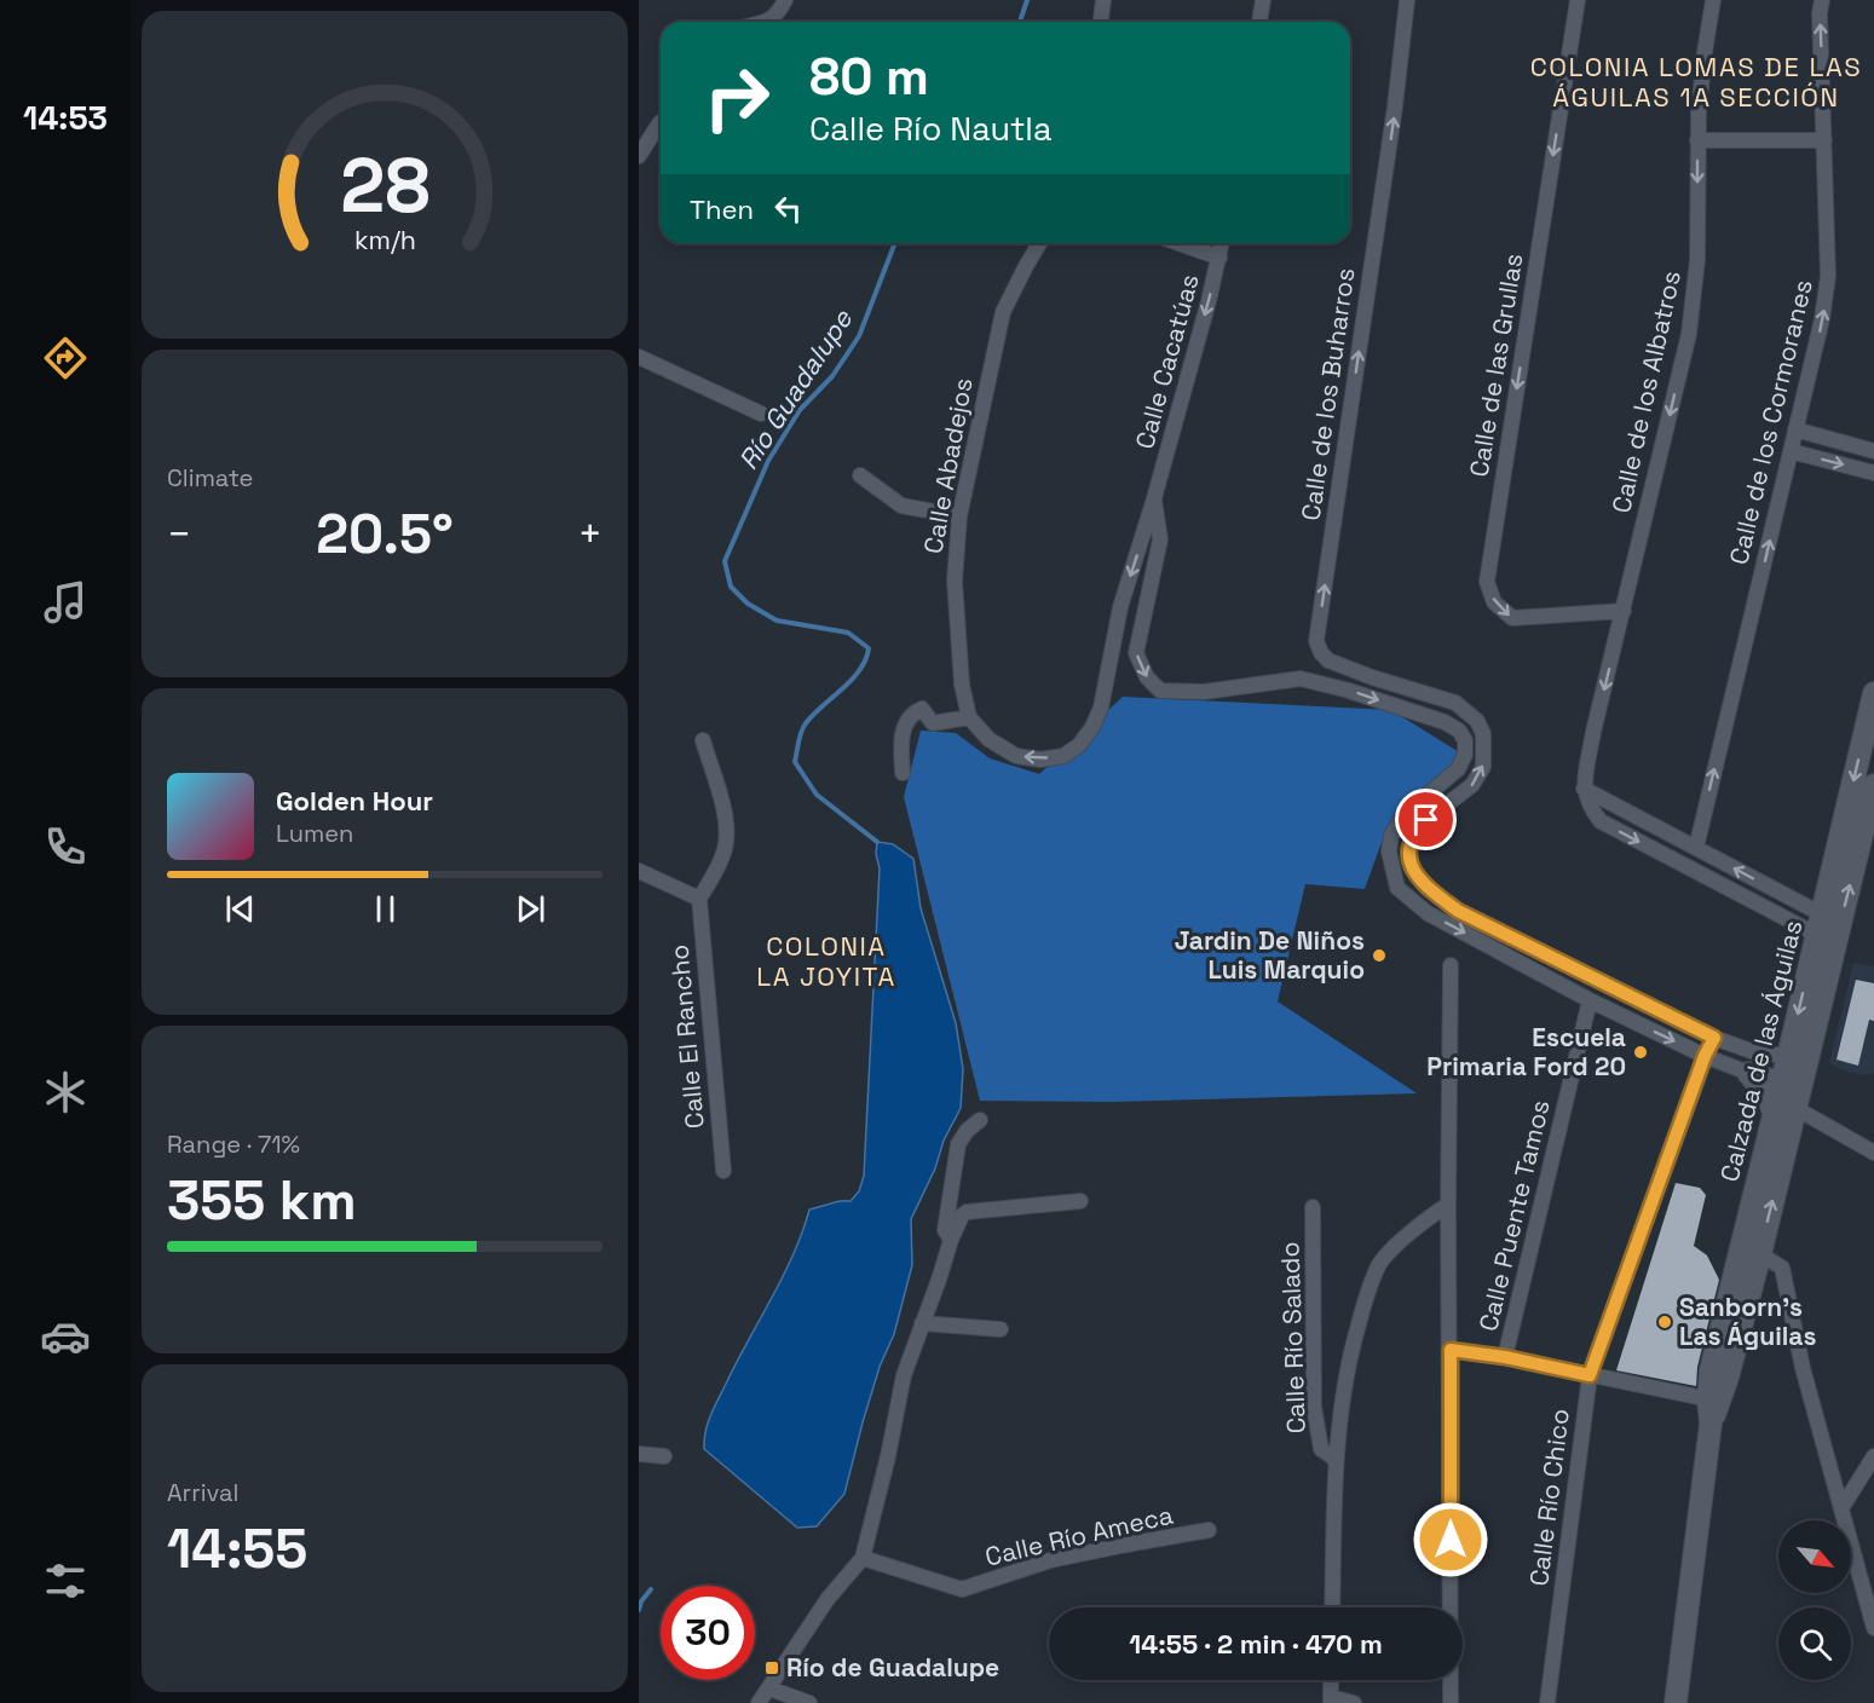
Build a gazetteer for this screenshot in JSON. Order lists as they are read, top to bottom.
{
  "streets": {
    "main road": ["Calzada de las Águilas"],
    "street": [
      "Calle Cacatúas",
      "Calle de las Grullas",
      "Calle de los Albatros",
      "Calle de los Buharros",
      "Calle de los Cormoranes",
      "Calle Abadejos",
      "Calle El Rancho",
      "Calle Puente Tamos",
      "Calle Río Salado",
      "Calle Río Chico",
      "Calle Río Ameca"
    ]
  },
  "crossings": [
    ["Calle de las Grullas", "Calle de los Albatros"],
    ["Calle de los Buharros", "Calle Río Chico"]
  ],
  "one_way": [
    "Calle Cacatúas",
    "Calle de las Grullas",
    "Calle de los Albatros",
    "Calle de los Cormoranes"
  ],
  "districts": ["COLONIA LOMAS DE LAS ÁGUILAS 1A SECCIÓN", "COLONIA LA JOYITA"],
  "water": ["Río Guadalupe"],
  "places": {
    "other": ["Jardin De Niños Luis Marquio", "Escuela Primaria Ford 20", "Sanborn's Las Águilas"],
    "transit": ["Río de Guadalupe"]
  },
  "north": "bottom right",
  "page": {
    "tabs": "14:53",
    "turn": ["80 m", "Calle Río Nautla"],
    "then": "Then",
    "tile": [
      "Climate",
      ["Range · 71%", "355 km"],
      ["Arrival", "14:55"]
    ],
    "heat": ["−", "20.5°", "+"],
    "song": ["Golden Hour", "Lumen"],
    "limit": "30",
    "trip": "14:55 · 2 min · 470 m",
    "gauge": ["28", "km/h"]
  }
}
